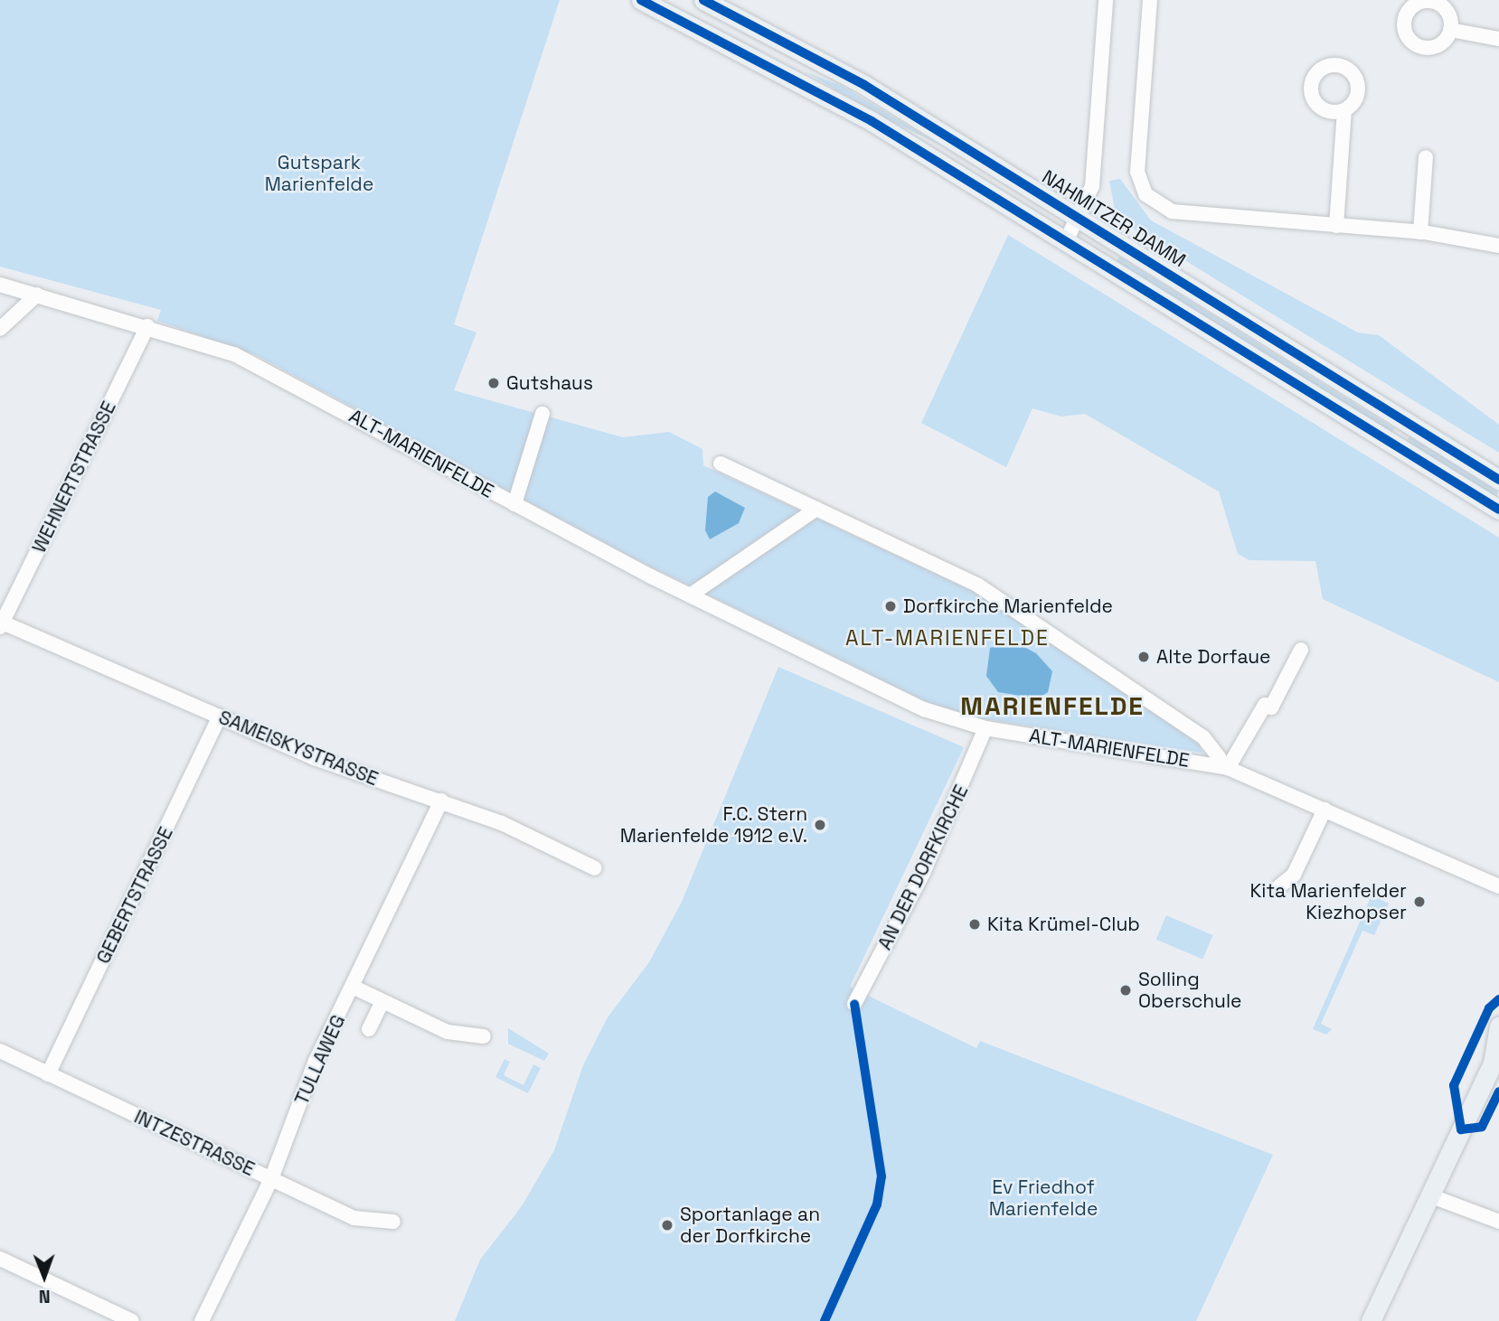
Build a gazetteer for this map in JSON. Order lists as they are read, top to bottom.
{
  "streets": {
    "main road": ["NAHMITZER DAMM"],
    "street": [
      "ALT-MARIENFELDE",
      "WEHNERTSTRASSE",
      "SAMEISKYSTRASSE",
      "AN DER DORFKIRCHE",
      "GEBERTSTRASSE",
      "TULLAWEG",
      "INTZESTRASSE"
    ]
  },
  "crossings": [
    ["ALT-MARIENFELDE", "WEHNERTSTRASSE"],
    ["ALT-MARIENFELDE", "AN DER DORFKIRCHE"],
    ["WEHNERTSTRASSE", "SAMEISKYSTRASSE"],
    ["SAMEISKYSTRASSE", "GEBERTSTRASSE"],
    ["SAMEISKYSTRASSE", "TULLAWEG"],
    ["GEBERTSTRASSE", "INTZESTRASSE"],
    ["TULLAWEG", "INTZESTRASSE"]
  ],
  "districts": ["ALT-MARIENFELDE", "MARIENFELDE"],
  "parks": ["Gutspark Marienfelde", "Ev Friedhof Marienfelde"],
  "places": [
    "Gutshaus",
    "Dorfkirche Marienfelde",
    "Alte Dorfaue",
    "F.C. Stern Marienfelde 1912 e.V.",
    "Kita Marienfelder Kiezhopser",
    "Kita Krümel-Club",
    "Solling Oberschule",
    "Sportanlage an der Dorfkirche"
  ],
  "north": "bottom"
}
